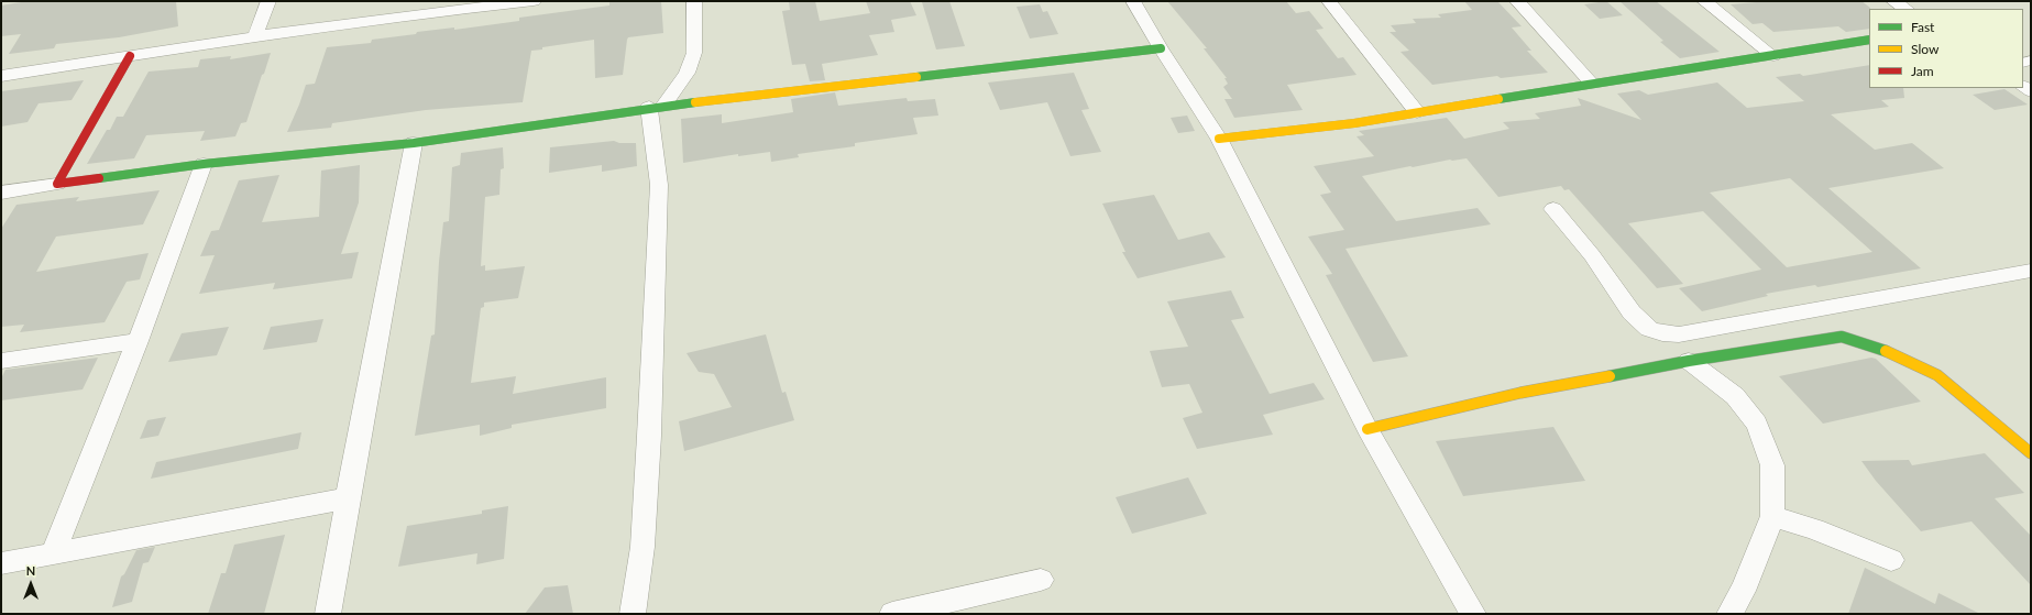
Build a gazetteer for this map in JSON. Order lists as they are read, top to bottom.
{
  "legend": ["Fast", "Slow", "Jam"],
  "north": "top"
}
